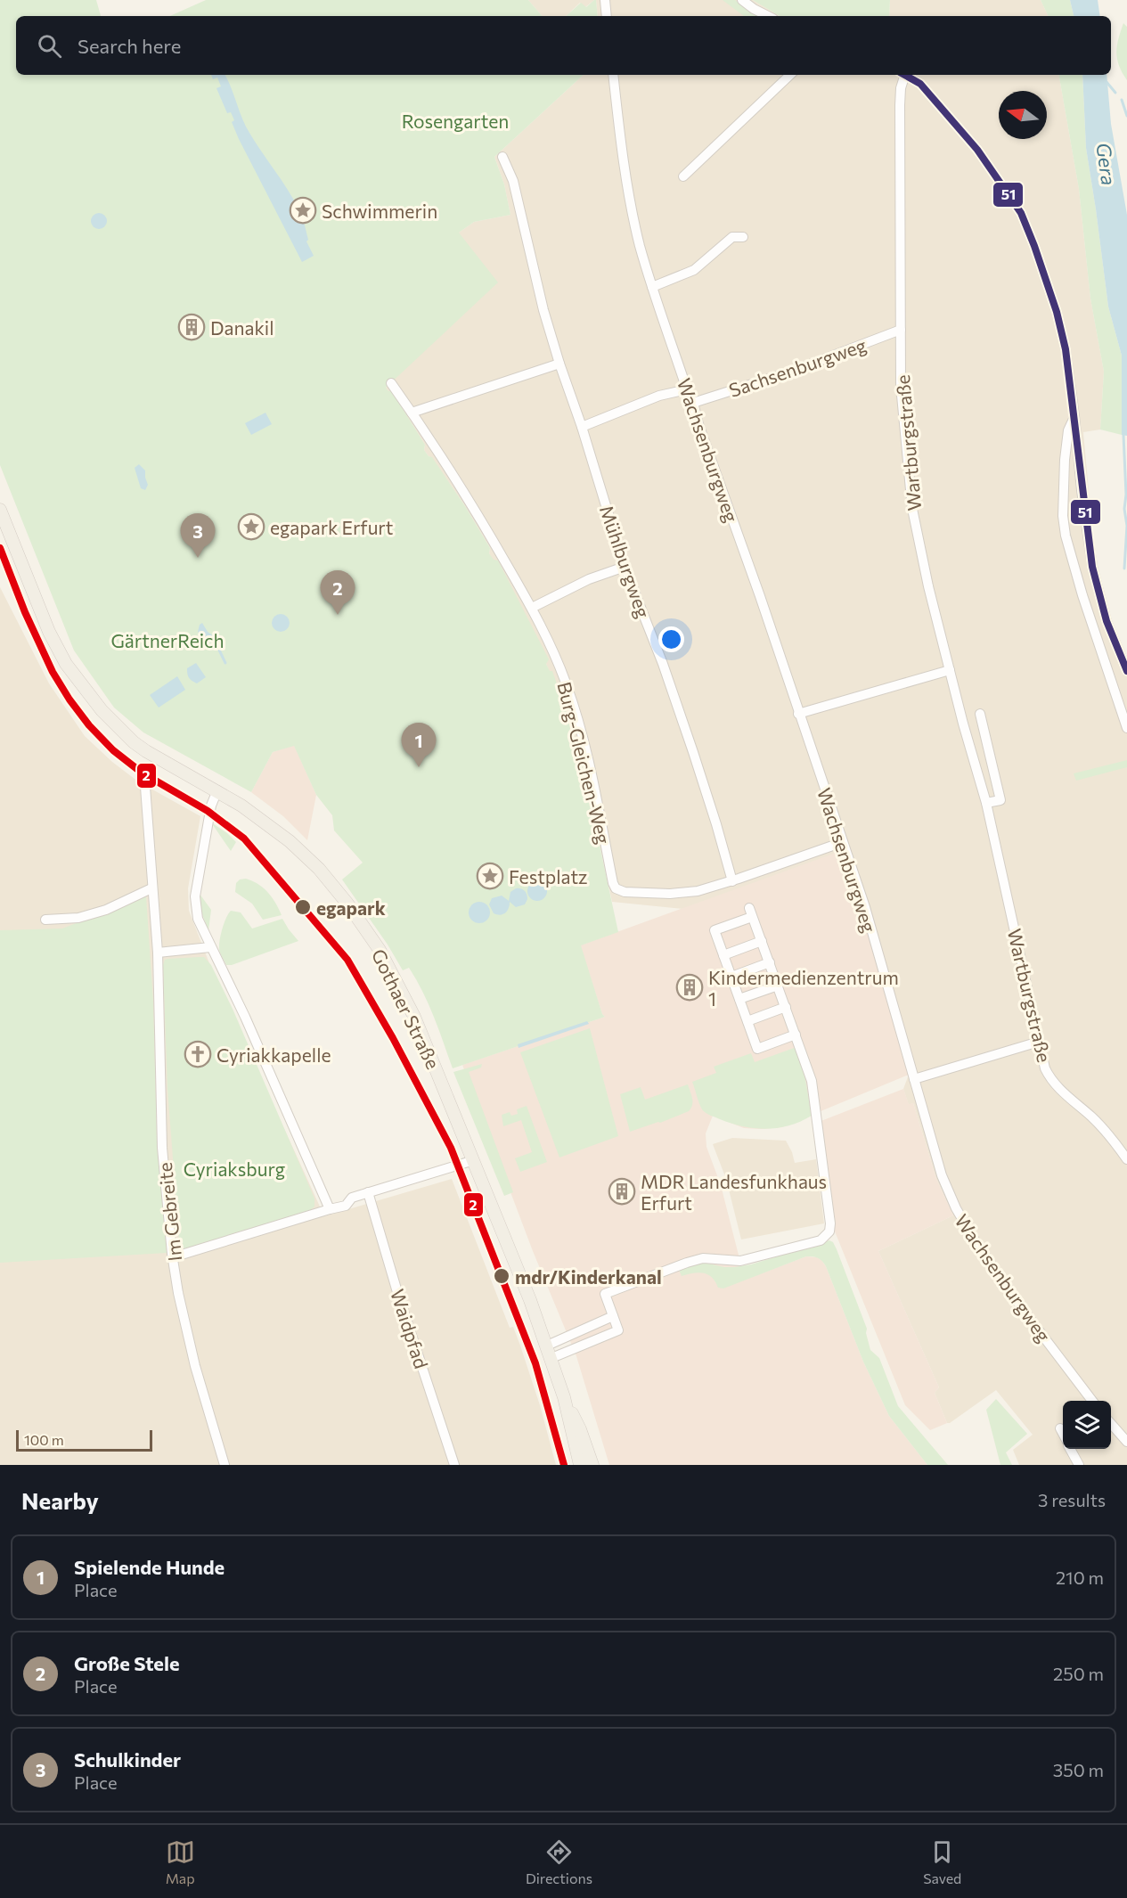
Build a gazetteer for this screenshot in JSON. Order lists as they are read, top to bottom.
{
  "streets": {
    "main road": ["Gothaer Straße"],
    "street": [
      "Sachsenburgweg",
      "Wartburgstraße",
      "Wachsenburgweg",
      "Mühlburgweg",
      "Burg-Gleichen-Weg",
      "Im Gebreite",
      "Waidpfad"
    ]
  },
  "crossings": [
    ["Sachsenburgweg", "Wartburgstraße"],
    ["Sachsenburgweg", "Wachsenburgweg"],
    ["Wachsenburgweg", "Burg-Gleichen-Weg"],
    ["Mühlburgweg", "Burg-Gleichen-Weg"]
  ],
  "water": ["Gera"],
  "parks": ["Rosengarten", "GärtnerReich", "Cyriaksburg"],
  "places": {
    "place": ["Schwimmerin", "egapark Erfurt", "Festplatz"],
    "building": ["Danakil", "Kindermedienzentrum 1", "MDR Landesfunkhaus Erfurt"],
    "other": ["egapark", "mdr/Kinderkanal"],
    "church": ["Cyriakkapelle"]
  },
  "lines": ["transit line 51", "transit line 2"],
  "scale_bar": "100 m",
  "north": "left",
  "page": {
    "search": "Search here",
    "pins": ["3", "2", "1"],
    "scale": "100 m",
    "heading": ["Nearby", "3 results"],
    "list": [
      {
        "mark": "1",
        "name": "Spielende Hunde",
        "note": "Place",
        "value": "210 m"
      },
      {
        "mark": "2",
        "name": "Große Stele",
        "note": "Place",
        "value": "250 m"
      },
      {
        "mark": "3",
        "name": "Schulkinder",
        "note": "Place",
        "value": "350 m"
      }
    ],
    "nav": ["Map", "Directions", "Saved"]
  }
}
